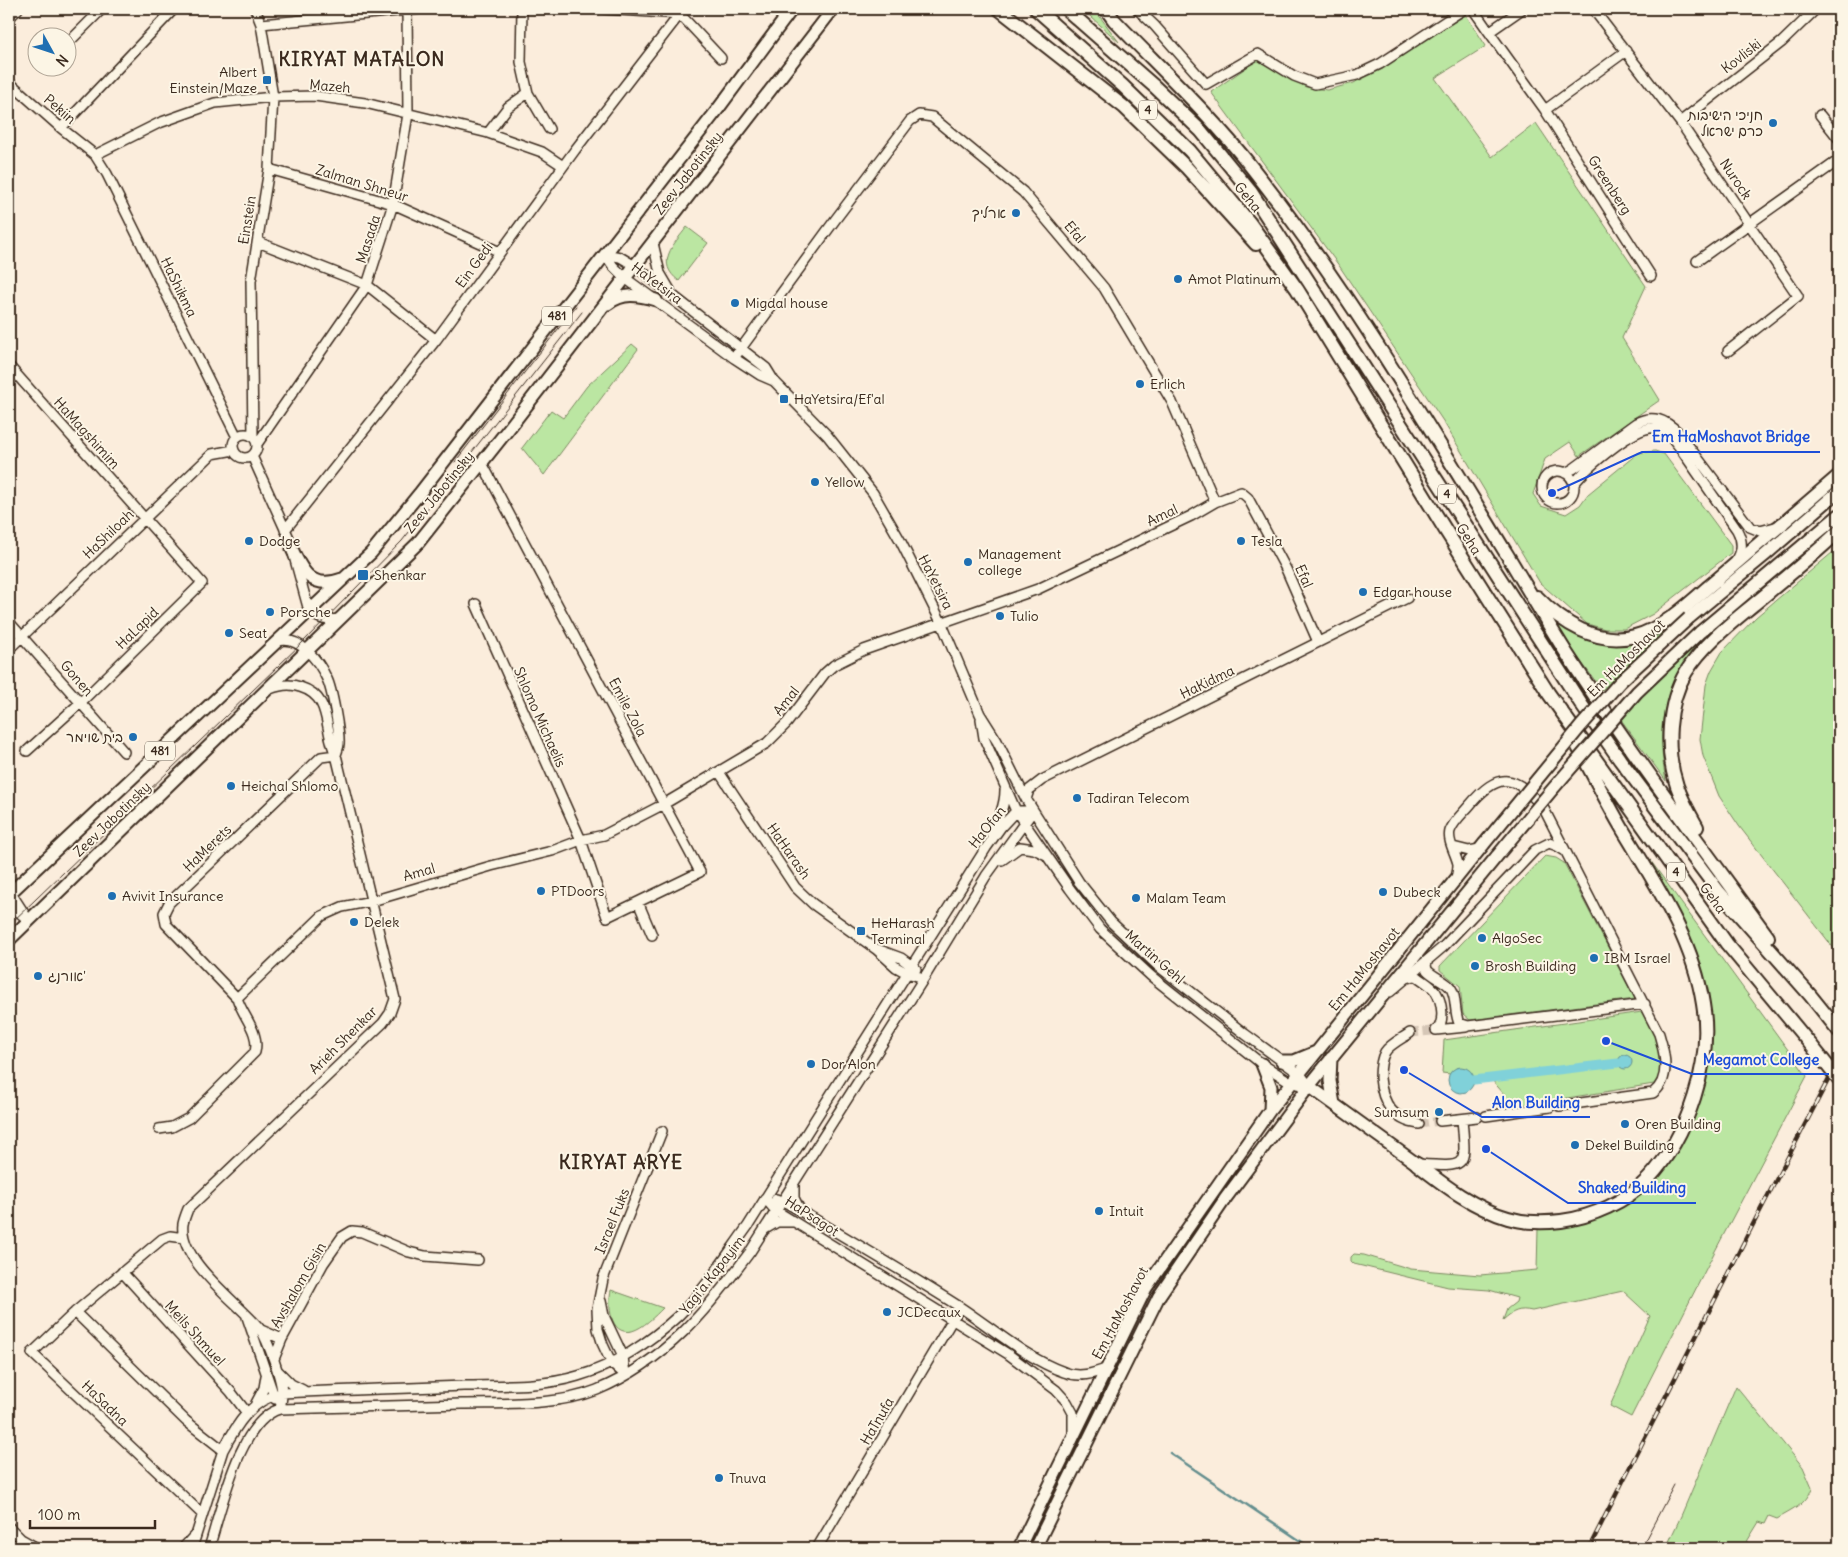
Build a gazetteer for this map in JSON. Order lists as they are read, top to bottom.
{
  "streets": {
    "highway": ["4", "Geha"],
    "main road": [
      "Zeev Jabotinsky",
      "481",
      "Em HaMoshavot",
      "Martin Gehl"
    ],
    "street": [
      "Kovliski",
      "Mazeh",
      "Pekiin",
      "Nurock",
      "Zalman Shneur",
      "Greenberg",
      "Einstein",
      "Efal",
      "Masada",
      "Ein Gedi",
      "HaYetsira",
      "HaShikma",
      "HaMagshimim",
      "Amal",
      "HaShiloah",
      "HaLapid",
      "Gonen",
      "HaKidma",
      "Emile Zola",
      "Shlomo Michaelis",
      "HaOfan",
      "HaMerets",
      "HaHarash",
      "Arieh Shenkar",
      "HaPsagot",
      "Israel Fuks",
      "Yagi'a Kapayim",
      "Avshalom Gisin",
      "Meils Shmuel",
      "HaSadna",
      "HaTnufa"
    ]
  },
  "crossings": [
    ["Kovliski", "Nurock"],
    ["Mazeh", "Pekiin"],
    ["Mazeh", "Einstein"],
    ["Mazeh", "Masada"],
    ["Mazeh", "Ein Gedi"],
    ["Mazeh", "HaShikma"],
    ["Pekiin", "HaShikma"],
    ["Zeev Jabotinsky", "HaYetsira"],
    ["Zeev Jabotinsky", "Emile Zola"],
    ["Zeev Jabotinsky", "Arieh Shenkar"],
    ["Zalman Shneur", "Einstein"],
    ["Zalman Shneur", "Masada"],
    ["Zalman Shneur", "Ein Gedi"],
    ["Einstein", "Masada"],
    ["Einstein", "HaShiloah"],
    ["Efal", "HaYetsira"],
    ["Efal", "Amal"],
    ["Efal", "HaKidma"],
    ["Masada", "HaShiloah"],
    ["HaYetsira", "Amal"],
    ["HaYetsira", "HaKidma"],
    ["HaYetsira", "HaOfan"],
    ["HaYetsira", "Martin Gehl"],
    ["HaMagshimim", "HaShiloah"],
    ["HaMagshimim", "HaLapid"],
    ["Amal", "Emile Zola"],
    ["Amal", "Shlomo Michaelis"],
    ["Amal", "HaMerets"],
    ["Amal", "HaHarash"],
    ["Amal", "Arieh Shenkar"],
    ["HaShiloah", "HaLapid"],
    ["HaShiloah", "Gonen"],
    ["HaLapid", "Gonen"],
    ["Em HaMoshavot", "Martin Gehl"],
    ["Em HaMoshavot", "HaPsagot"],
    ["Emile Zola", "Shlomo Michaelis"],
    ["HaOfan", "HaHarash"],
    ["HaOfan", "Martin Gehl"],
    ["HaOfan", "Yagi'a Kapayim"],
    ["HaMerets", "Arieh Shenkar"],
    ["HaHarash", "Yagi'a Kapayim"],
    ["HaPsagot", "Yagi'a Kapayim"],
    ["HaPsagot", "HaTnufa"],
    ["Israel Fuks", "Yagi'a Kapayim"],
    ["Meils Shmuel", "HaSadna"]
  ],
  "districts": ["KIRYAT MATALON", "KIRYAT ARYE"],
  "places": {
    "transit": [
      "Albert Einstein/Maze",
      "HaYetsira/Ef'al",
      "Shenkar",
      "HeHarash Terminal"
    ],
    "other": [
      "חניכי הישיבות כרם ישראל",
      "ארליך",
      "Amot Platinum",
      "Migdal house",
      "Erlich",
      "Yellow",
      "Em HaMoshavot Bridge",
      "Dodge",
      "Tesla",
      "Management college",
      "Edgar house",
      "Porsche",
      "Tulio",
      "Seat",
      "בית שוימר",
      "Heichal Shlomo",
      "Tadiran Telecom",
      "PTDoors",
      "Dubeck",
      "Avivit Insurance",
      "Malam Team",
      "Delek",
      "AlgoSec",
      "IBM Israel",
      "Brosh Building",
      "אורנג'",
      "Megamot College",
      "Dor Alon",
      "Alon Building",
      "Sumsum",
      "Oren Building",
      "Dekel Building",
      "Shaked Building",
      "Intuit",
      "JCDecaux",
      "Tnuva"
    ]
  },
  "scale_bar": "100 m",
  "north": "bottom right"
}
